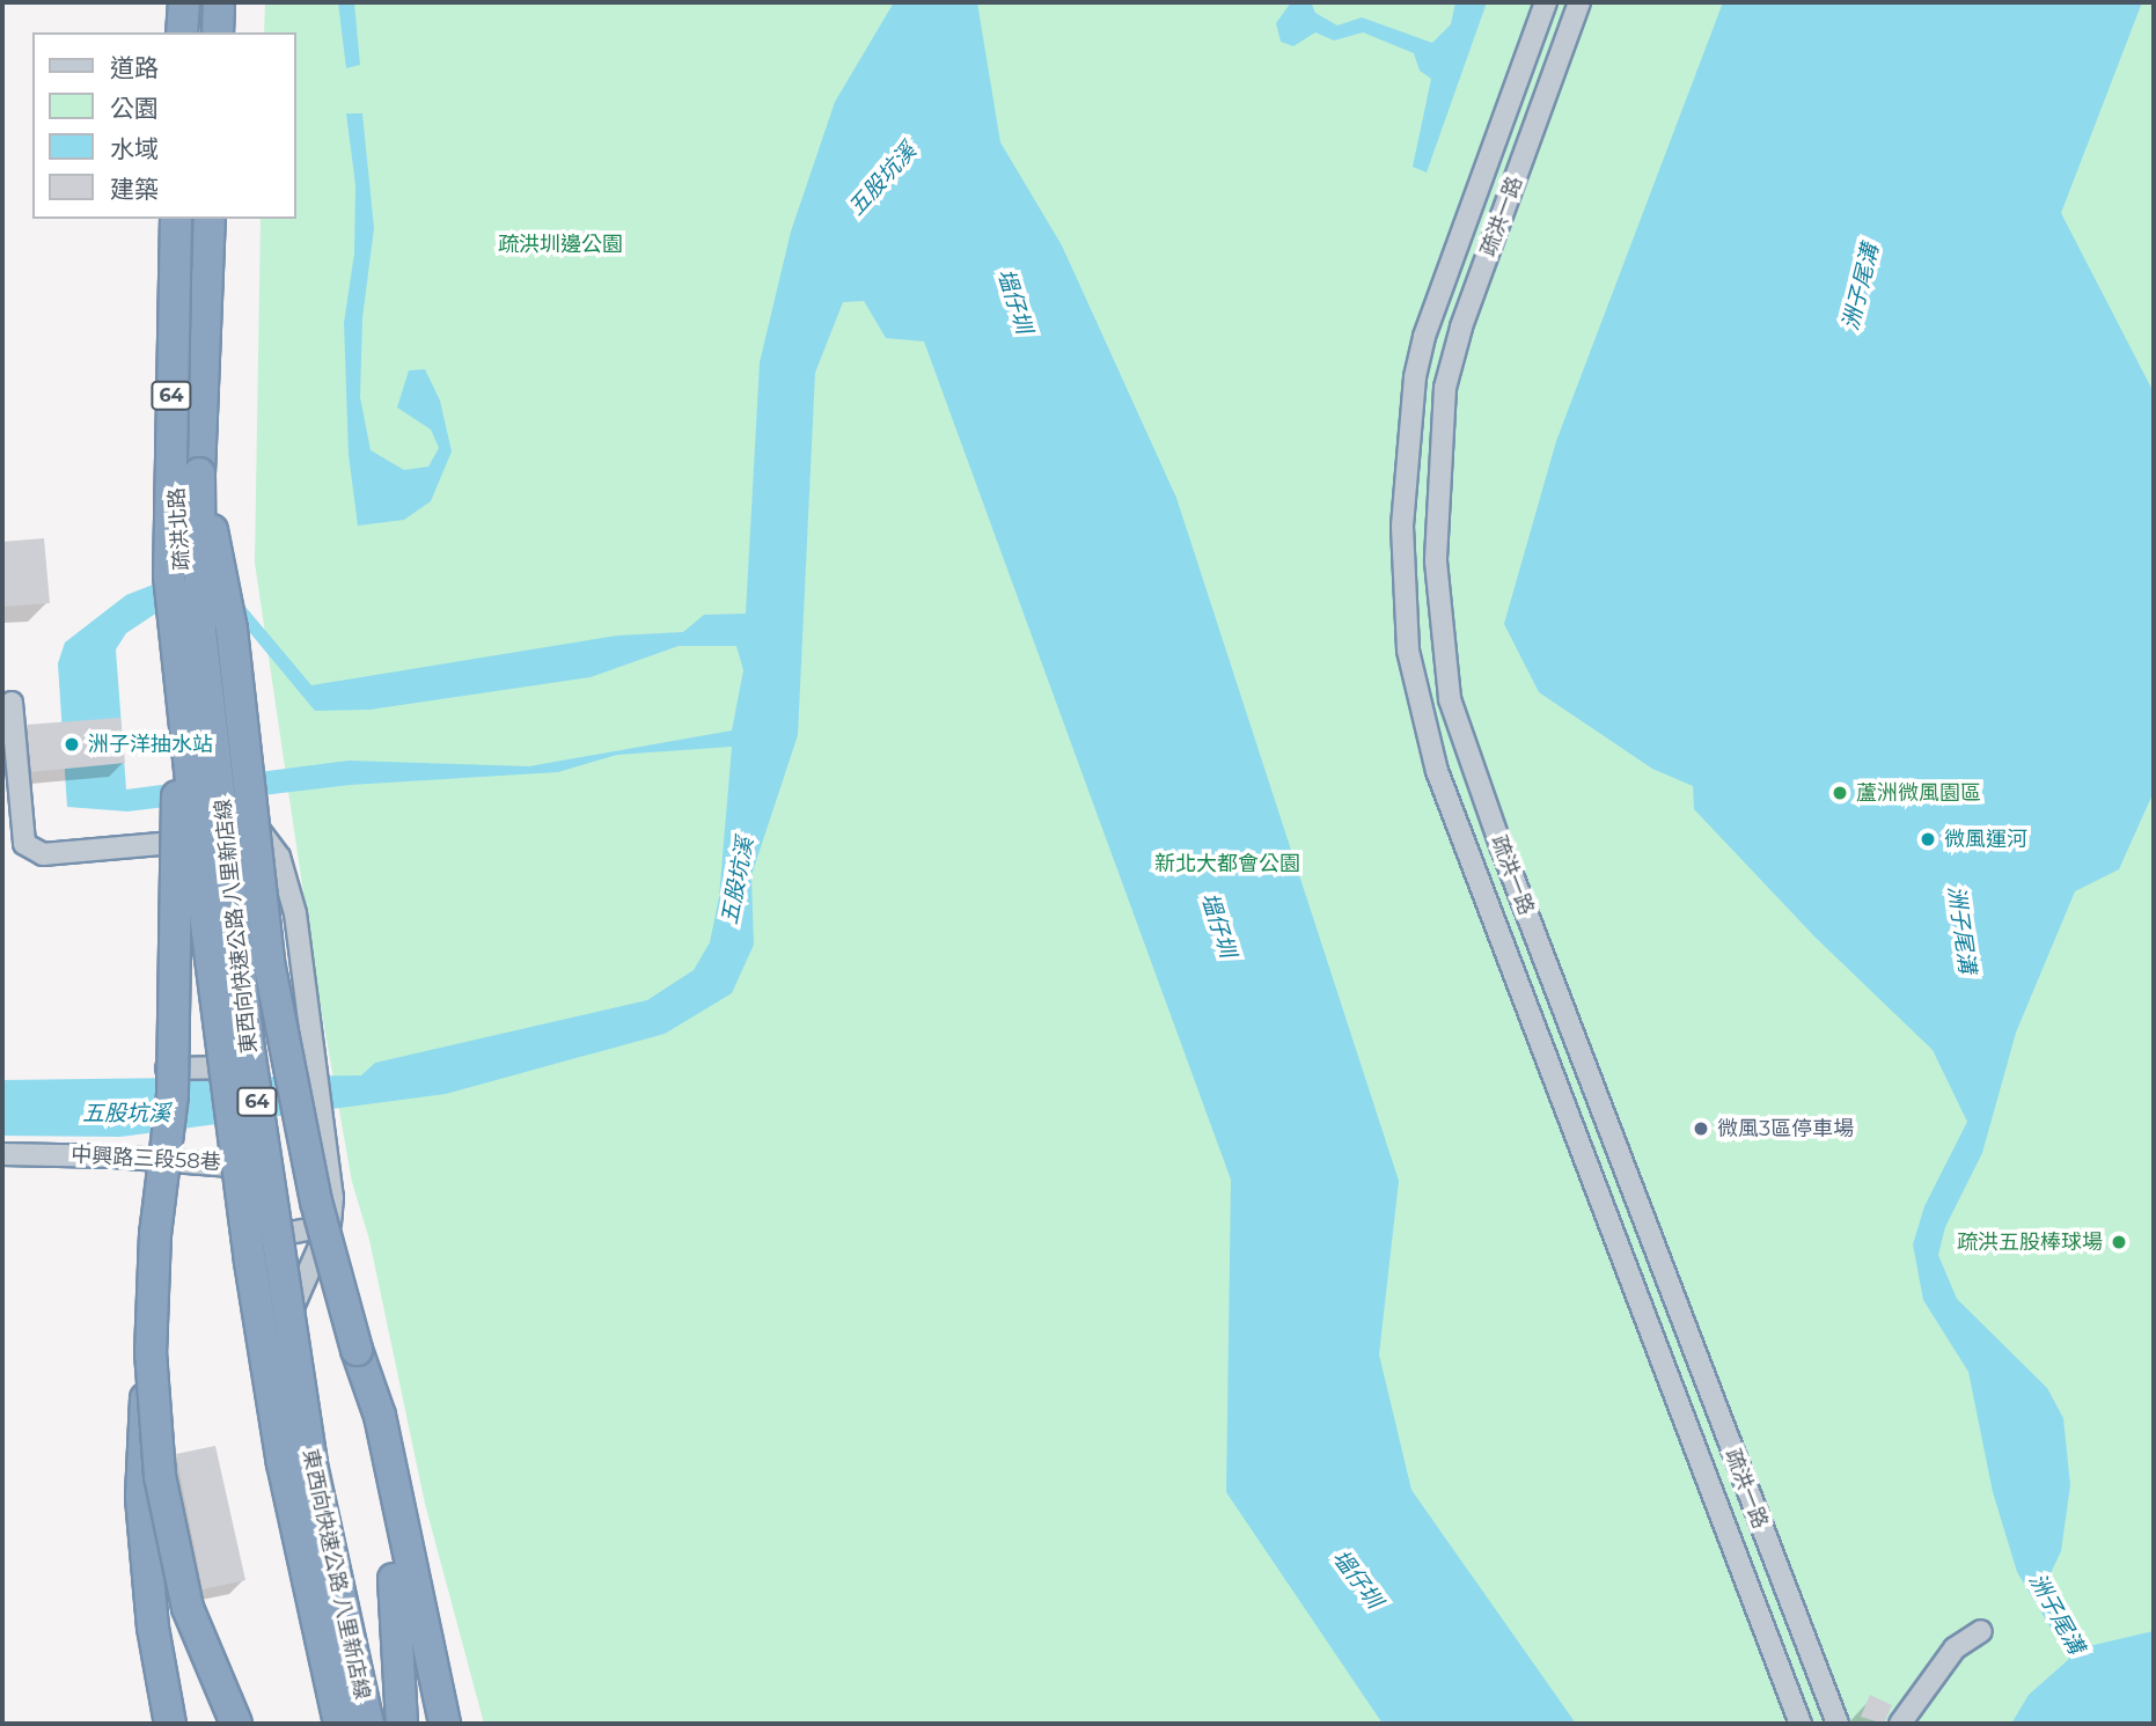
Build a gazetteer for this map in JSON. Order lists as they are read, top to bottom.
{
  "streets": {
    "highway": ["64", "東西向快速公路 八里新店線"],
    "street": ["疏洪一路", "疏洪北路", "中興路三段58巷"]
  },
  "water": ["五股坑溪", "洲子尾溝", "塭仔圳"],
  "parks": ["疏洪圳邊公園", "新北大都會公園"],
  "places": [
    "洲子洋抽水站",
    "蘆洲微風園區",
    "微風運河",
    "微風3區停車場",
    "疏洪五股棒球場"
  ],
  "legend": [
    "道路",
    "公園",
    "水域",
    "建築"
  ]
}
